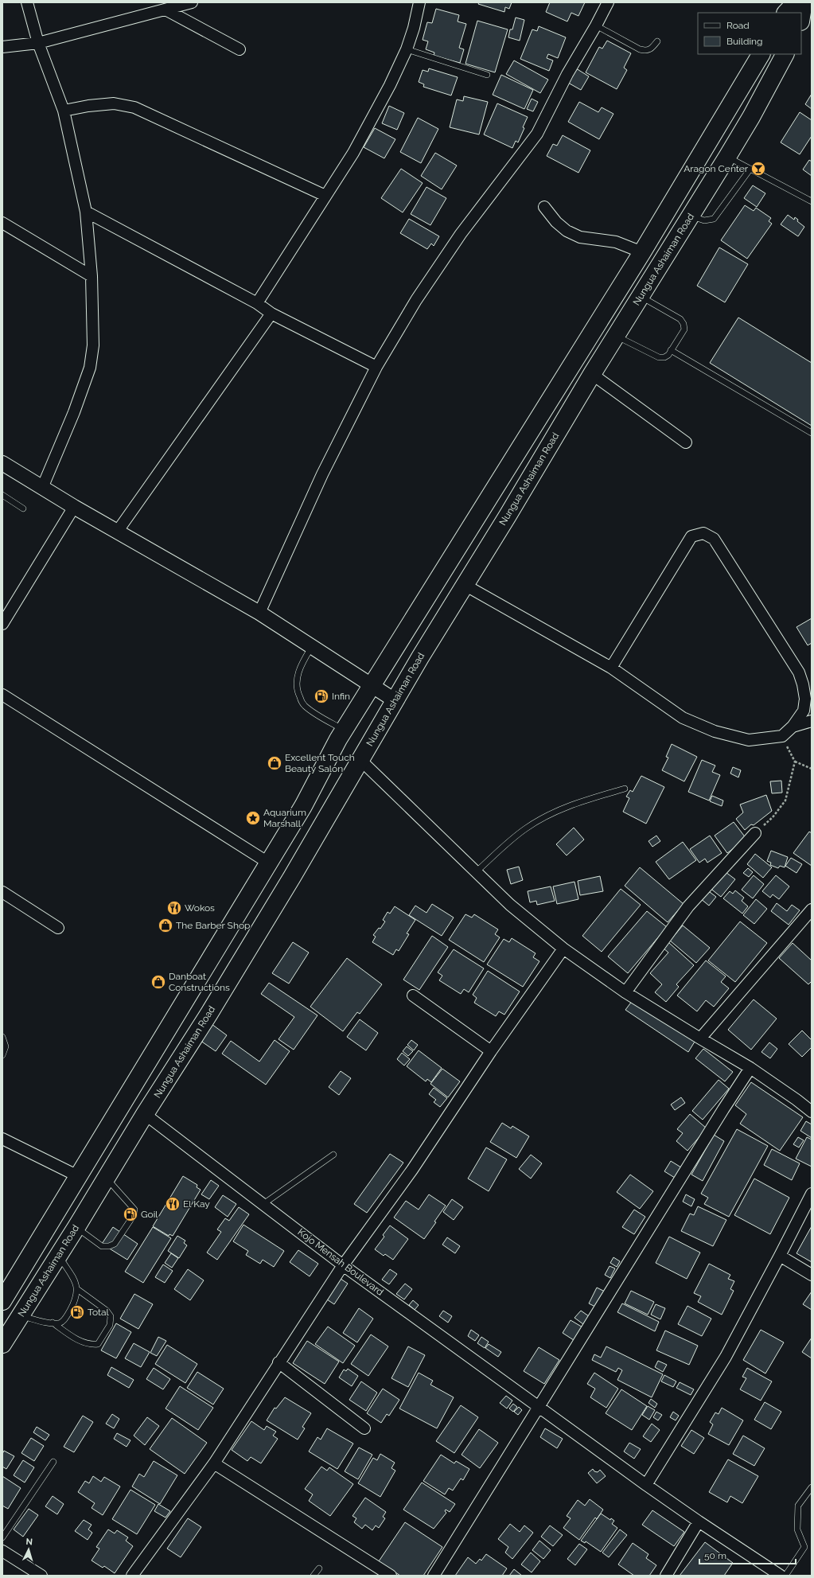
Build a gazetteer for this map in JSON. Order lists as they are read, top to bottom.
{
  "streets": {
    "main road": ["Nungua Ashaiman Road"],
    "street": ["Kojo Mensah Boulevard"]
  },
  "crossings": [
    ["Nungua Ashaiman Road", "Kojo Mensah Boulevard"]
  ],
  "places": {
    "bar": ["Aragon Center"],
    "fuel station": ["Infin", "Goil", "Total"],
    "shop": ["Excellent Touch Beauty Salon", "The Barber Shop", "Danboat Constructions"],
    "place": ["Aquarium Marshall"],
    "restaurant": ["Wokos", "El Kay"]
  },
  "legend": ["Road", "Building"],
  "scale_bar": "50 m",
  "north": "top"
}
